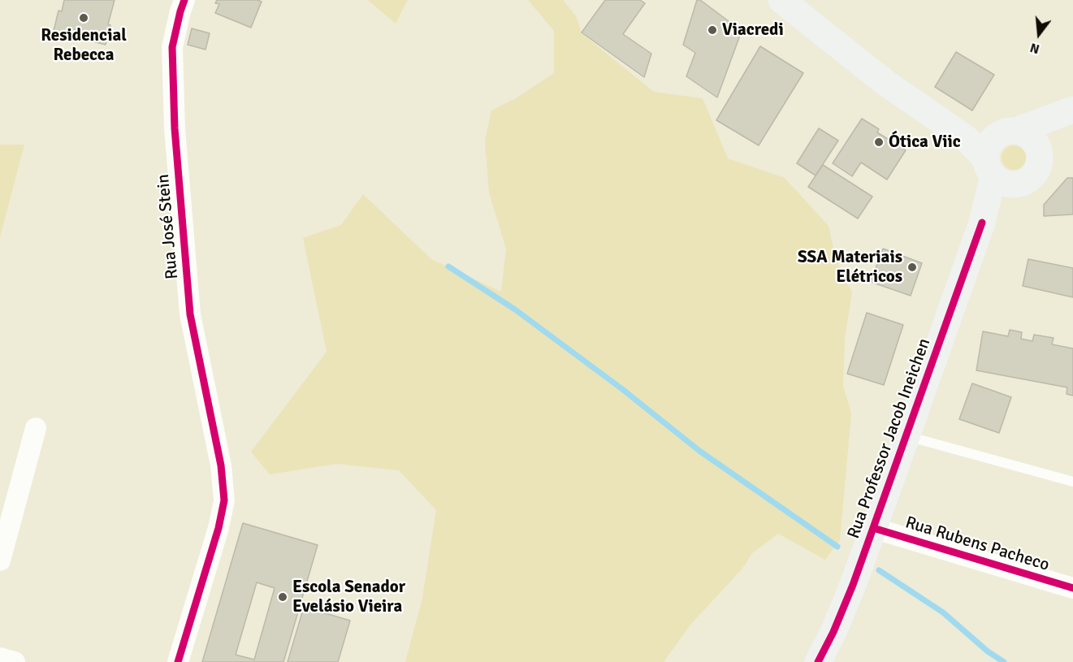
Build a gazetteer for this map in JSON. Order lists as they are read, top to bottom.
{
  "streets": {
    "main road": ["Rua Professor Jacob Ineichen"],
    "street": ["Rua José Stein", "Rua Rubens Pacheco"]
  },
  "crossings": [
    ["Rua Professor Jacob Ineichen", "Rua Rubens Pacheco"]
  ],
  "places": [
    "Residencial Rebecca",
    "Viacredi",
    "Ótica Viic",
    "SSA Materiais Elétricos",
    "Escola Senador Evelásio Vieira"
  ],
  "north": "bottom"
}
